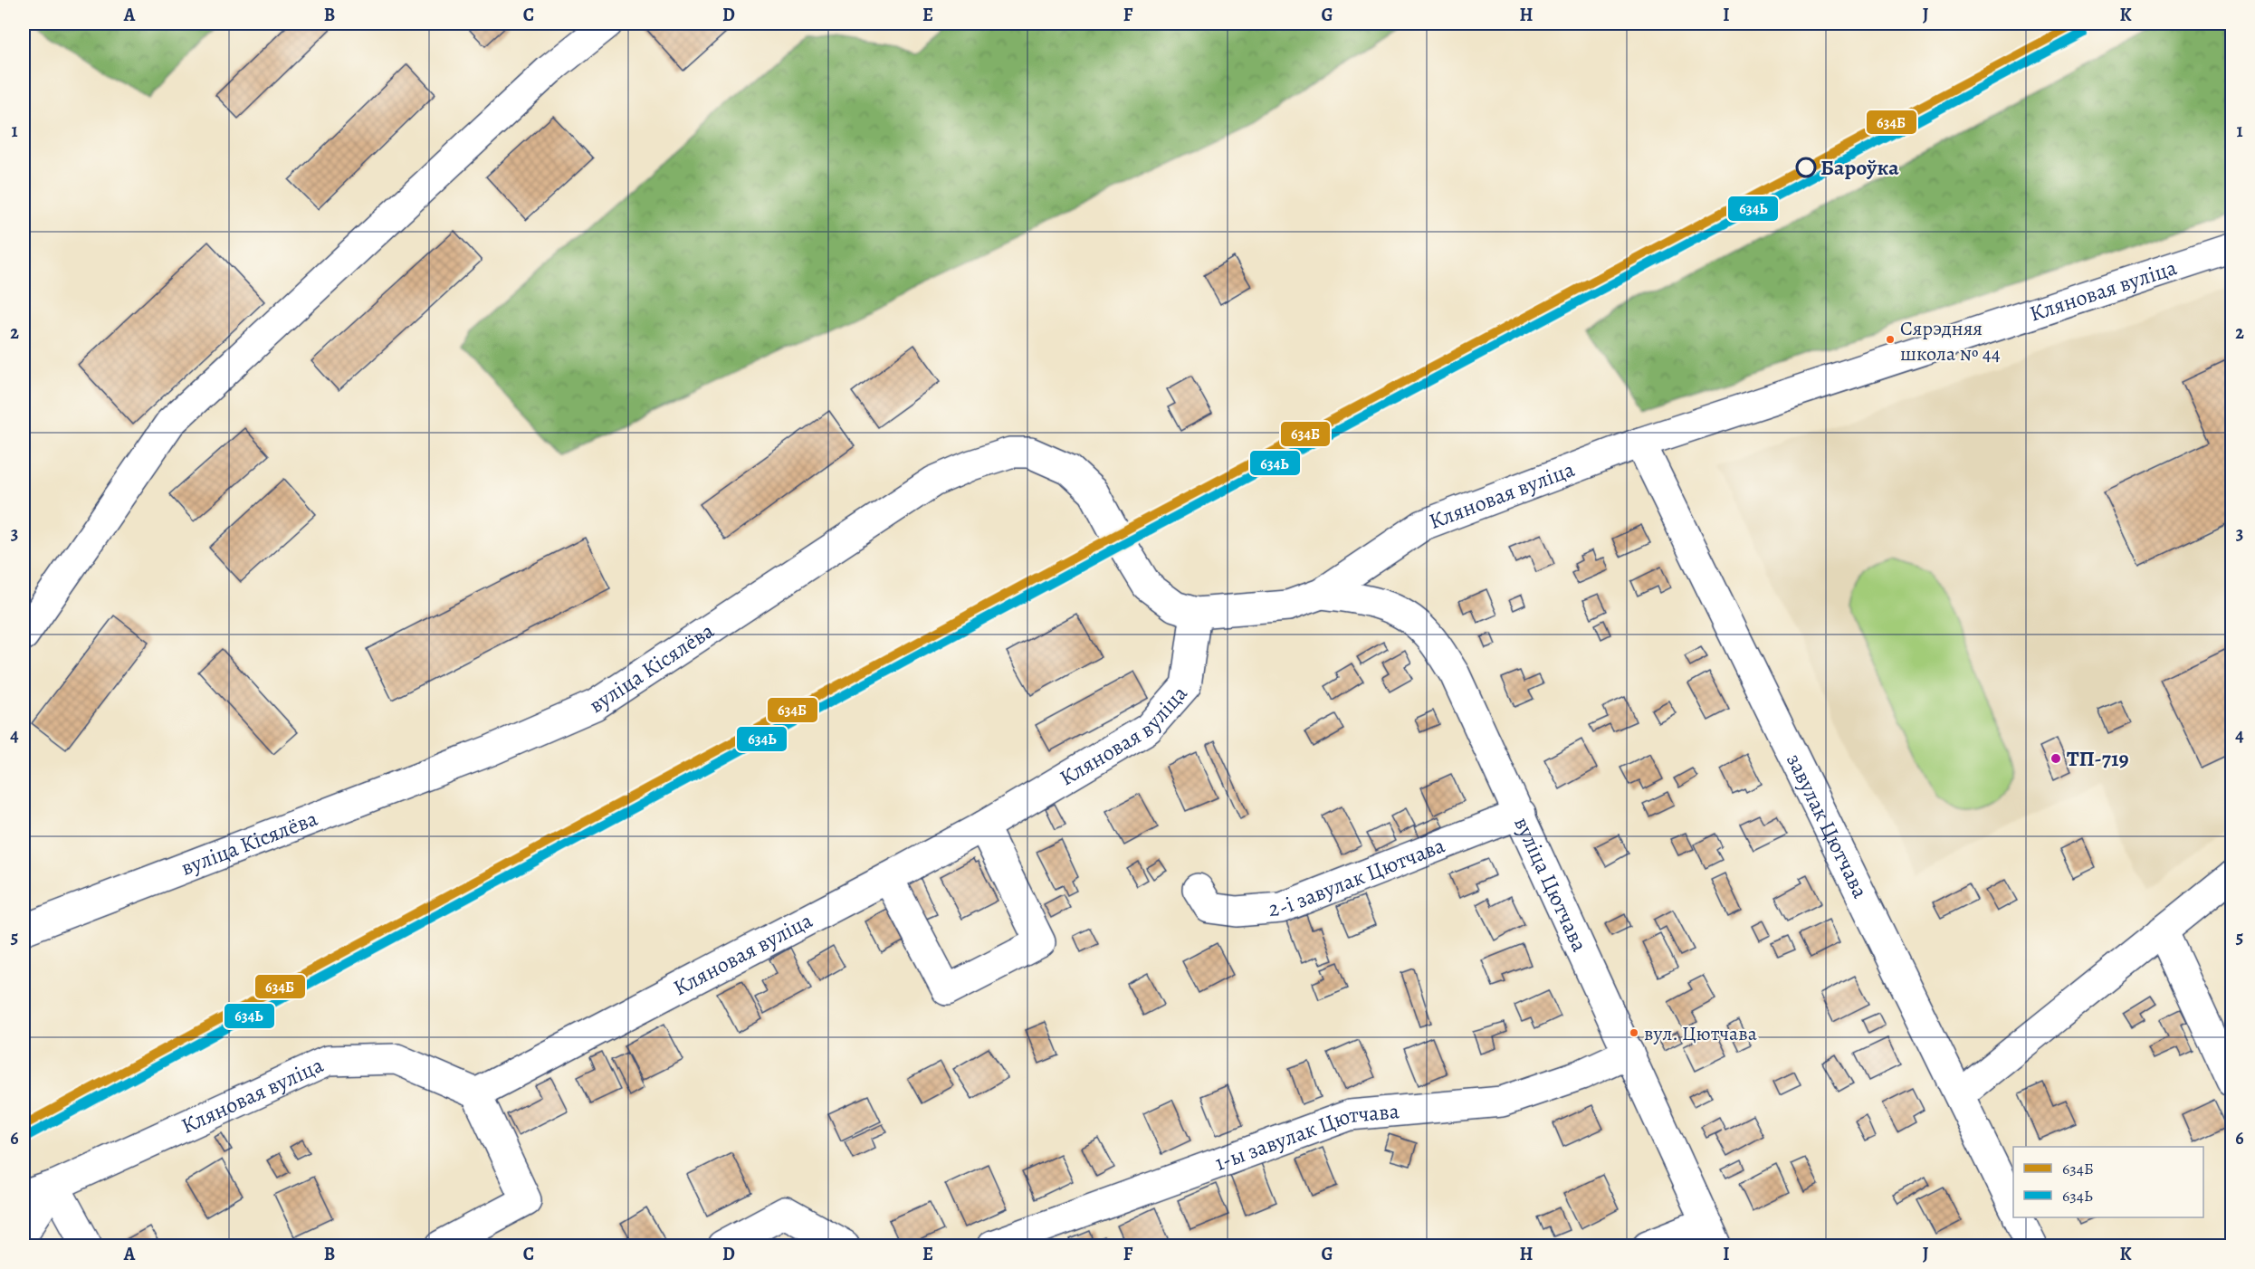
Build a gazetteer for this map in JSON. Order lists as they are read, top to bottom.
{
  "streets": {
    "street": [
      "Кляновая вуліца",
      "вуліца Кісялёва",
      "завулак Цютчава",
      "2-і завулак Цютчава",
      "вуліца Цютчава",
      "1-ы завулак Цютчава"
    ]
  },
  "crossings": [
    ["Кляновая вуліца", "вуліца Кісялёва"],
    ["Кляновая вуліца", "завулак Цютчава"],
    ["Кляновая вуліца", "вуліца Цютчава"],
    ["2-і завулак Цютчава", "вуліца Цютчава"],
    ["вуліца Цютчава", "1-ы завулак Цютчава"]
  ],
  "places": [
    "Бароўка",
    "Сярэдняя школа № 44",
    "ТП-719",
    "вул. Цютчава"
  ],
  "lines": ["transit line 634Б", "transit line 634Ь"],
  "legend": ["634Б", "634Ь"],
  "grid": {
    "columns": [
      "A",
      "B",
      "C",
      "D",
      "E",
      "F",
      "G",
      "H",
      "I",
      "J",
      "K"
    ],
    "rows": [
      "1",
      "2",
      "3",
      "4",
      "5",
      "6"
    ]
  }
}
